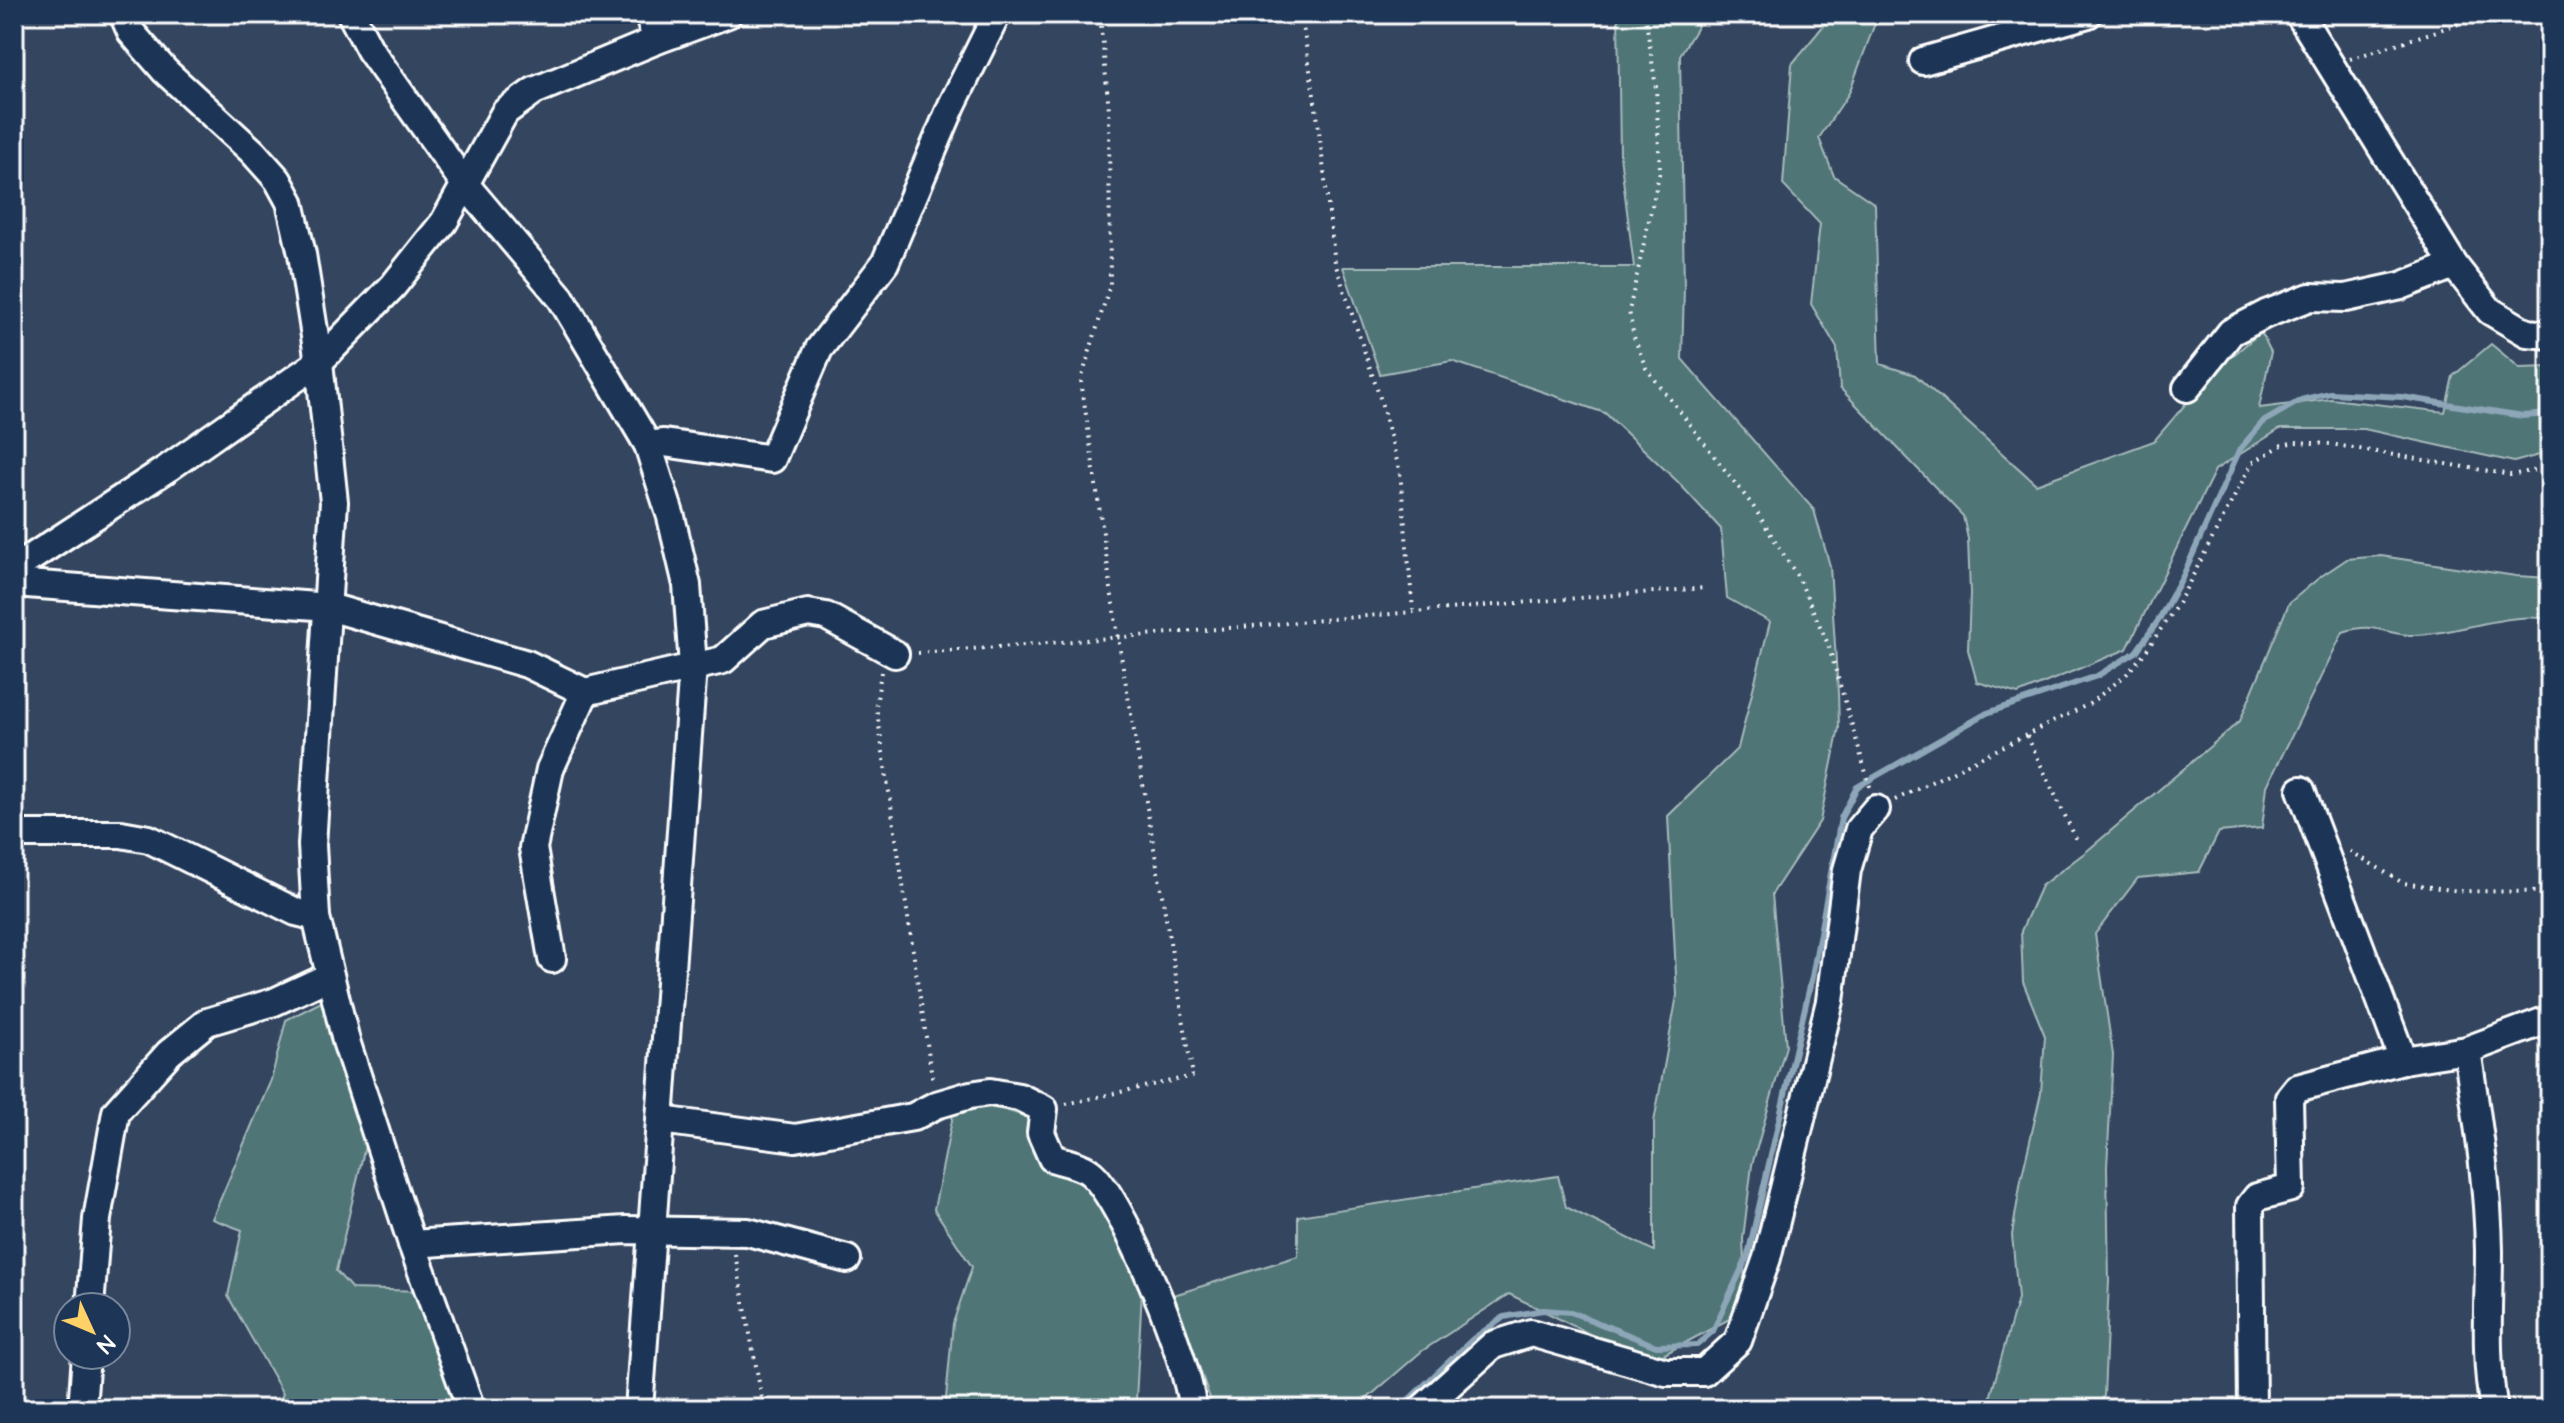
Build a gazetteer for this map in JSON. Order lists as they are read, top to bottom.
{
  "north": "bottom right"
}
